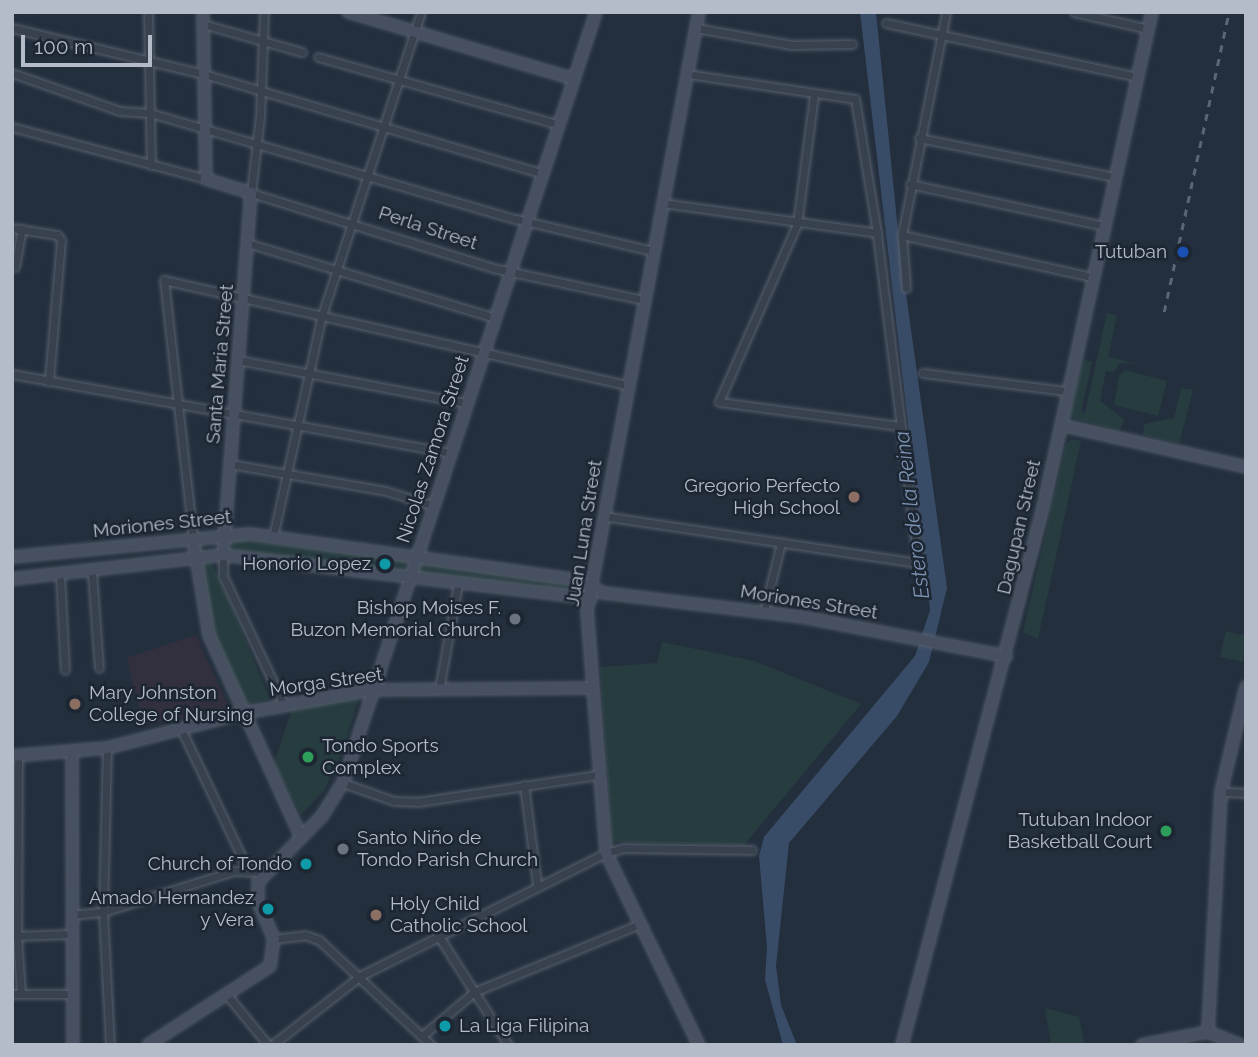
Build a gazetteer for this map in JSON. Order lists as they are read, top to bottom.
{
  "streets": {
    "street": [
      "Perla Street",
      "Santa Maria Street",
      "Nicolas Zamora Street",
      "Moriones Street",
      "Dagupan Street",
      "Juan Luna Street",
      "Morga Street"
    ]
  },
  "crossings": [
    ["Perla Street", "Santa Maria Street"],
    ["Perla Street", "Nicolas Zamora Street"],
    ["Perla Street", "Juan Luna Street"],
    ["Santa Maria Street", "Moriones Street"],
    ["Santa Maria Street", "Morga Street"],
    ["Nicolas Zamora Street", "Moriones Street"],
    ["Nicolas Zamora Street", "Morga Street"],
    ["Moriones Street", "Dagupan Street"],
    ["Moriones Street", "Juan Luna Street"],
    ["Juan Luna Street", "Morga Street"]
  ],
  "water": ["Estero de la Reina"],
  "places": [
    "Tutuban",
    "Gregorio Perfecto High School",
    "Honorio Lopez",
    "Bishop Moises F. Buzon Memorial Church",
    "Mary Johnston College of Nursing",
    "Tondo Sports Complex",
    "Tutuban Indoor Basketball Court",
    "Santo Niño de Tondo Parish Church",
    "Church of Tondo",
    "Amado Hernandez y Vera",
    "Holy Child Catholic School",
    "La Liga Filipina"
  ],
  "scale_bar": "100 m"
}
